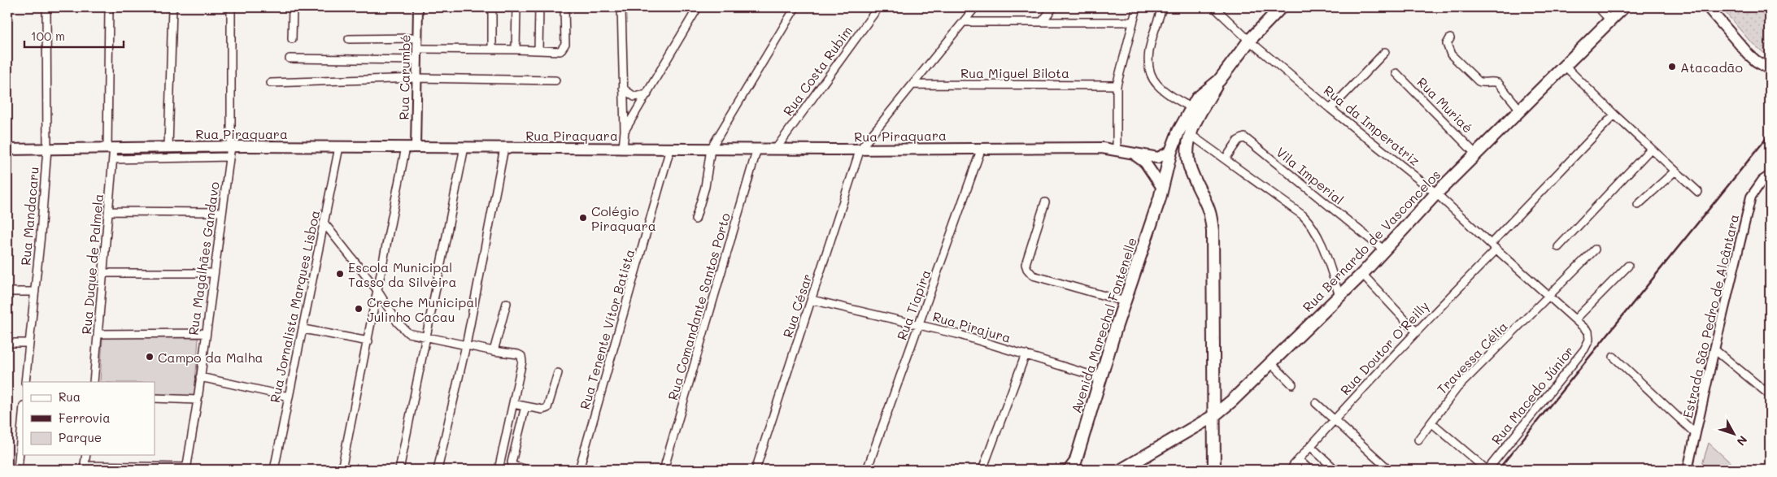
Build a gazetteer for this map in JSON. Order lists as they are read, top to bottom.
{
  "streets": {
    "main road": ["Rua Piraquara", "Rua Bernardo de Vasconcelos", "Avenida Marechal Fontenelle"],
    "street": [
      "Rua Costa Rubim",
      "Rua Miguel Bilota",
      "Rua Carumbé",
      "Rua Muriaé",
      "Rua da Imperatriz",
      "Vila Imperial",
      "Rua Mandacaru",
      "Rua Magalhães Gandavo",
      "Rua Duque de Palmela",
      "Rua Tiapira",
      "Rua César",
      "Rua Jornalista Marques Lisboa",
      "Rua Comandante Santos Porto",
      "Estrada São Pedro de Alcântara",
      "Rua Pirajura",
      "Rua Tenente Vítor Batista",
      "Rua Doutor O'Reilly",
      "Travessa Célia",
      "Rua Macedo Júnior"
    ]
  },
  "crossings": [
    ["Rua Costa Rubim", "Rua Piraquara"],
    ["Rua Carumbé", "Rua Piraquara"],
    ["Rua Muriaé", "Rua Bernardo de Vasconcelos"],
    ["Rua da Imperatriz", "Rua Bernardo de Vasconcelos"],
    ["Rua da Imperatriz", "Rua Doutor O'Reilly"],
    ["Rua da Imperatriz", "Travessa Célia"],
    ["Rua da Imperatriz", "Rua Macedo Júnior"],
    ["Rua Piraquara", "Rua Mandacaru"],
    ["Rua Piraquara", "Rua Magalhães Gandavo"],
    ["Rua Piraquara", "Rua Duque de Palmela"],
    ["Rua Piraquara", "Rua Tiapira"],
    ["Rua Piraquara", "Rua César"],
    ["Rua Piraquara", "Rua Jornalista Marques Lisboa"],
    ["Rua Piraquara", "Rua Comandante Santos Porto"],
    ["Rua Piraquara", "Avenida Marechal Fontenelle"],
    ["Rua Piraquara", "Rua Tenente Vítor Batista"],
    ["Vila Imperial", "Rua Bernardo de Vasconcelos"],
    ["Rua Tiapira", "Rua Pirajura"],
    ["Rua César", "Rua Pirajura"],
    ["Avenida Marechal Fontenelle", "Rua Pirajura"]
  ],
  "places": [
    "Atacadão",
    "Colégio Piraquara",
    "Escola Municipal Tasso da Silveira",
    "Creche Municipal Julinho Cacau",
    "Campo da Malha"
  ],
  "legend": ["Rua", "Ferrovia", "Parque"],
  "scale_bar": "100 m",
  "north": "bottom right"
}
